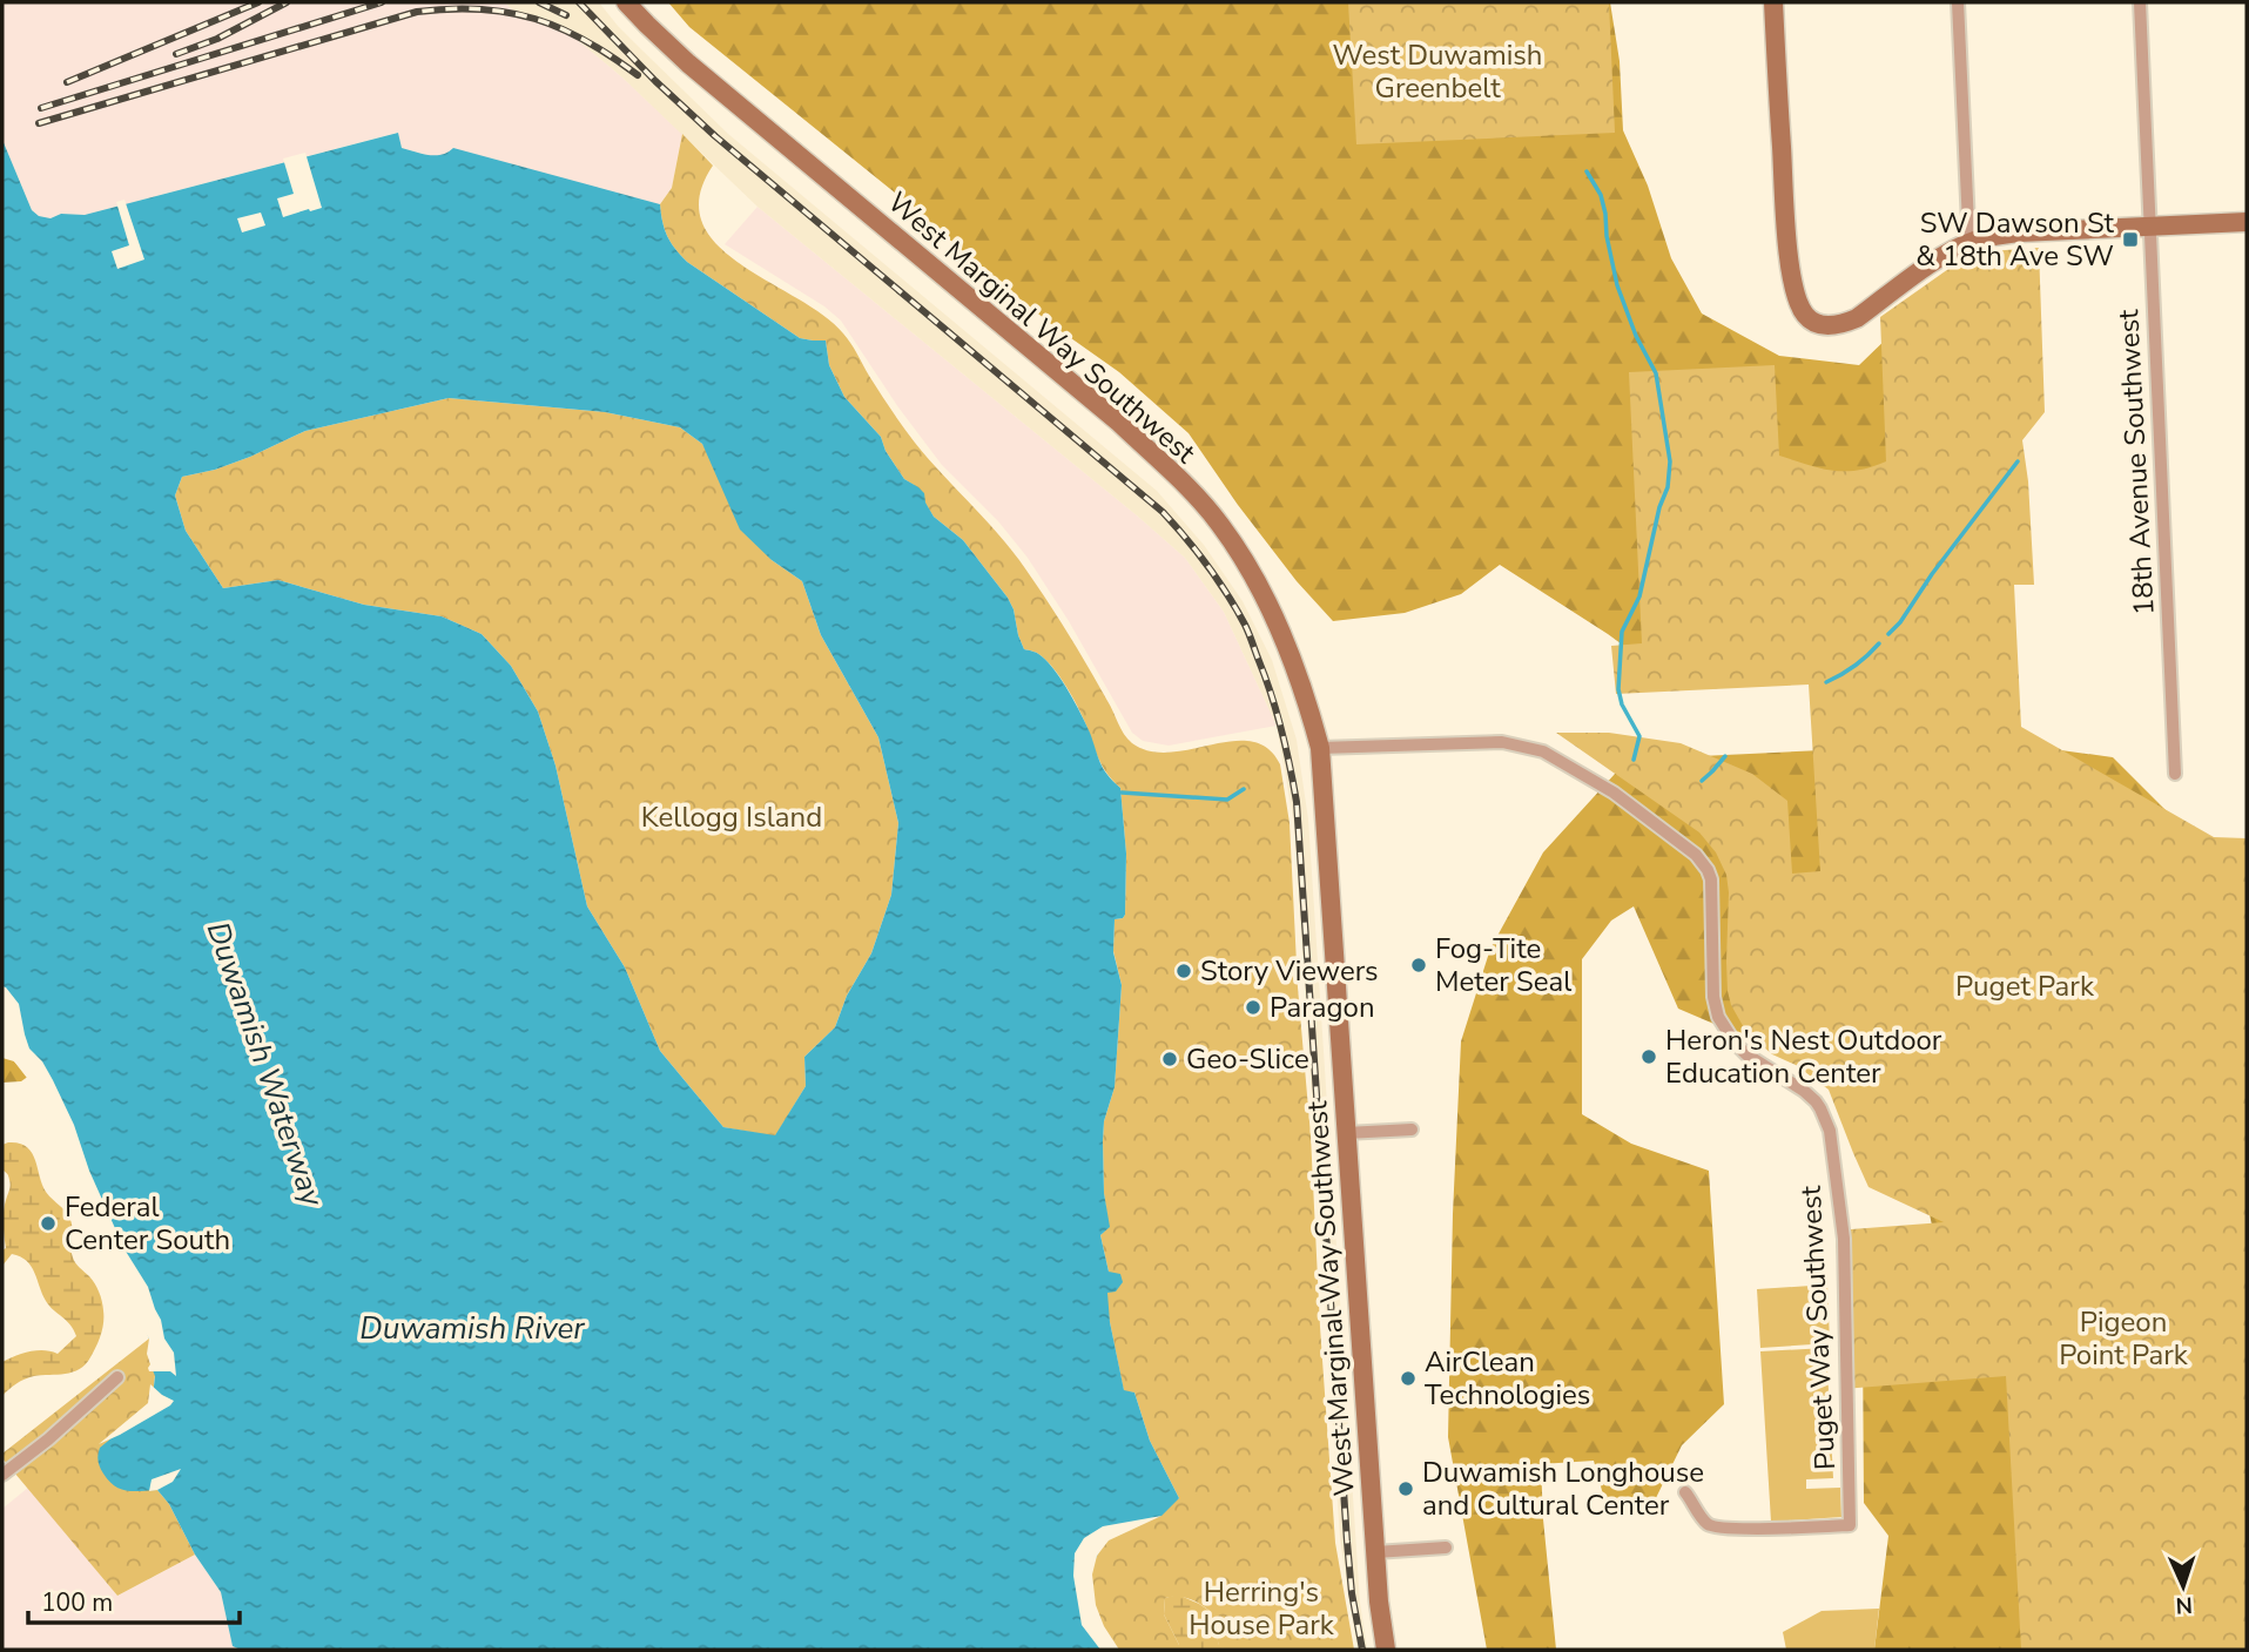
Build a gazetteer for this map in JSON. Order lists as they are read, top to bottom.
{
  "streets": {
    "main road": ["West Marginal Way Southwest"],
    "street": ["18th Avenue Southwest", "Puget Way Southwest"]
  },
  "crossings": [
    ["West Marginal Way Southwest", "Puget Way Southwest"]
  ],
  "water": ["Duwamish Waterway", "Duwamish River"],
  "parks": [
    "West Duwamish Greenbelt",
    "Kellogg Island",
    "Puget Park",
    "Pigeon Point Park",
    "Herring's House Park"
  ],
  "places": {
    "transit": ["SW Dawson St & 18th Ave SW"],
    "other": [
      "Fog-Tite Meter Seal",
      "Story Viewers",
      "Paragon",
      "Heron's Nest Outdoor Education Center",
      "Geo-Slice",
      "Federal Center South",
      "AirClean Technologies",
      "Duwamish Longhouse and Cultural Center"
    ]
  },
  "scale_bar": "100 m",
  "north": "bottom"
}
